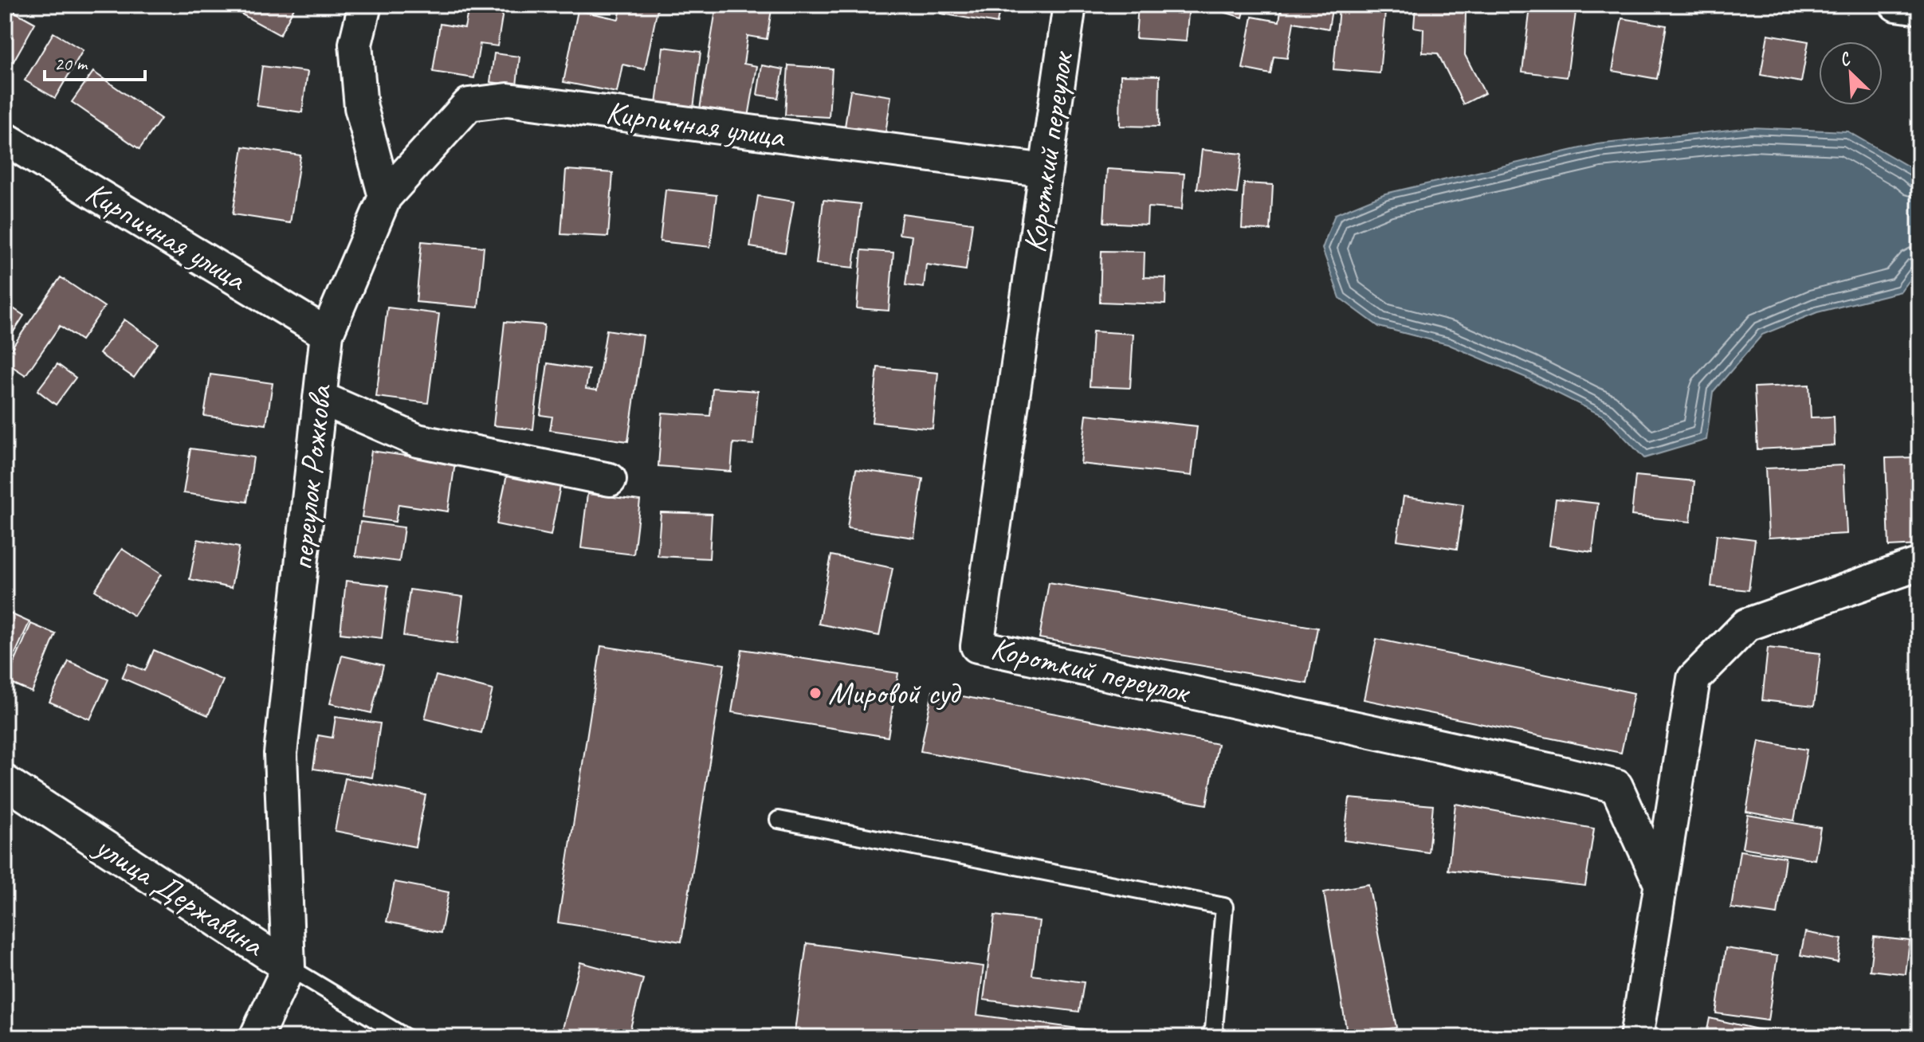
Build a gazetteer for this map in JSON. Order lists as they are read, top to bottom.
{
  "streets": {
    "street": [
      "Кирпичная улица",
      "Короткий переулок",
      "переулок Рожкова",
      "улица Державина"
    ]
  },
  "crossings": [
    ["Кирпичная улица", "Короткий переулок"],
    ["Кирпичная улица", "переулок Рожкова"],
    ["переулок Рожкова", "улица Державина"]
  ],
  "places": ["Мировой суд"],
  "scale_bar": "20 m",
  "north": "top left"
}
